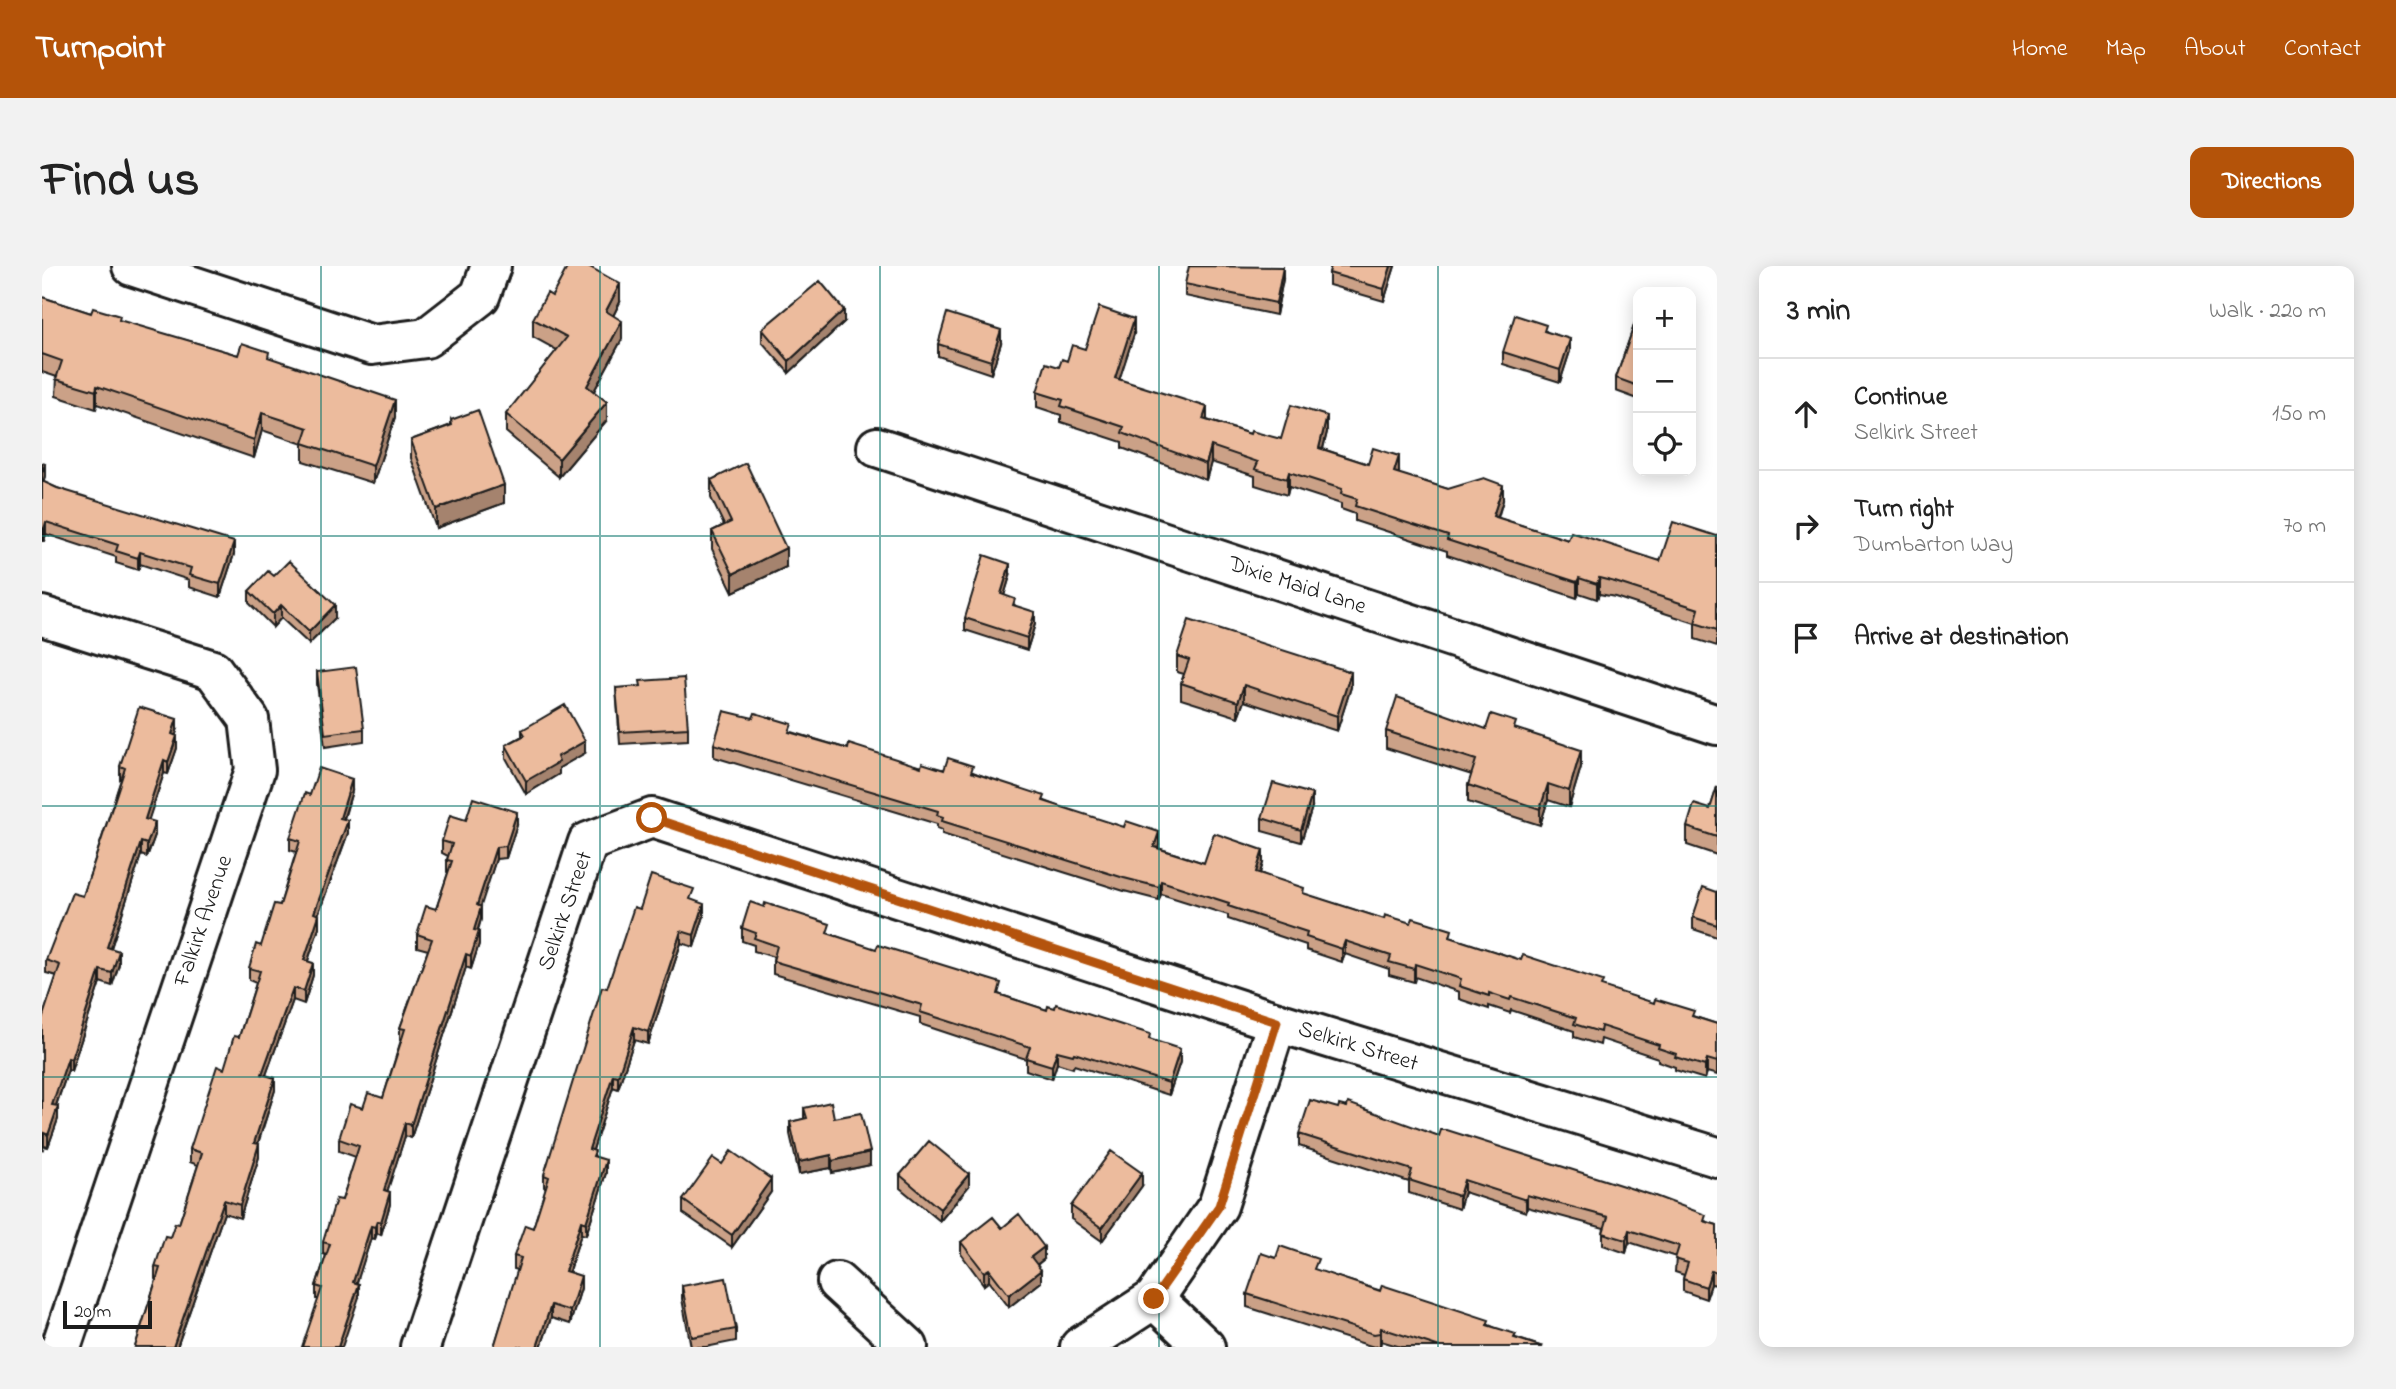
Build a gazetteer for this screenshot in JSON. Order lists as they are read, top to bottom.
{
  "streets": {
    "street": ["Dixie Maid Lane", "Selkirk Street", "Falkirk Avenue"]
  },
  "scale_bar": "20 m",
  "page": {
    "header": "Turnpoint",
    "nav": [
      "Home",
      "Map",
      "About",
      "Contact"
    ],
    "title": "Find us",
    "buttons": "Directions",
    "heading": ["3 min", "Walk · 220 m"],
    "map_buttons": ["+", "−"],
    "list": [
      ["Continue", "Selkirk Street", "150 m"],
      ["Turn right", "Dumbarton Way", "70 m"],
      "Arrive at destination"
    ],
    "scale": "20 m"
  }
}
